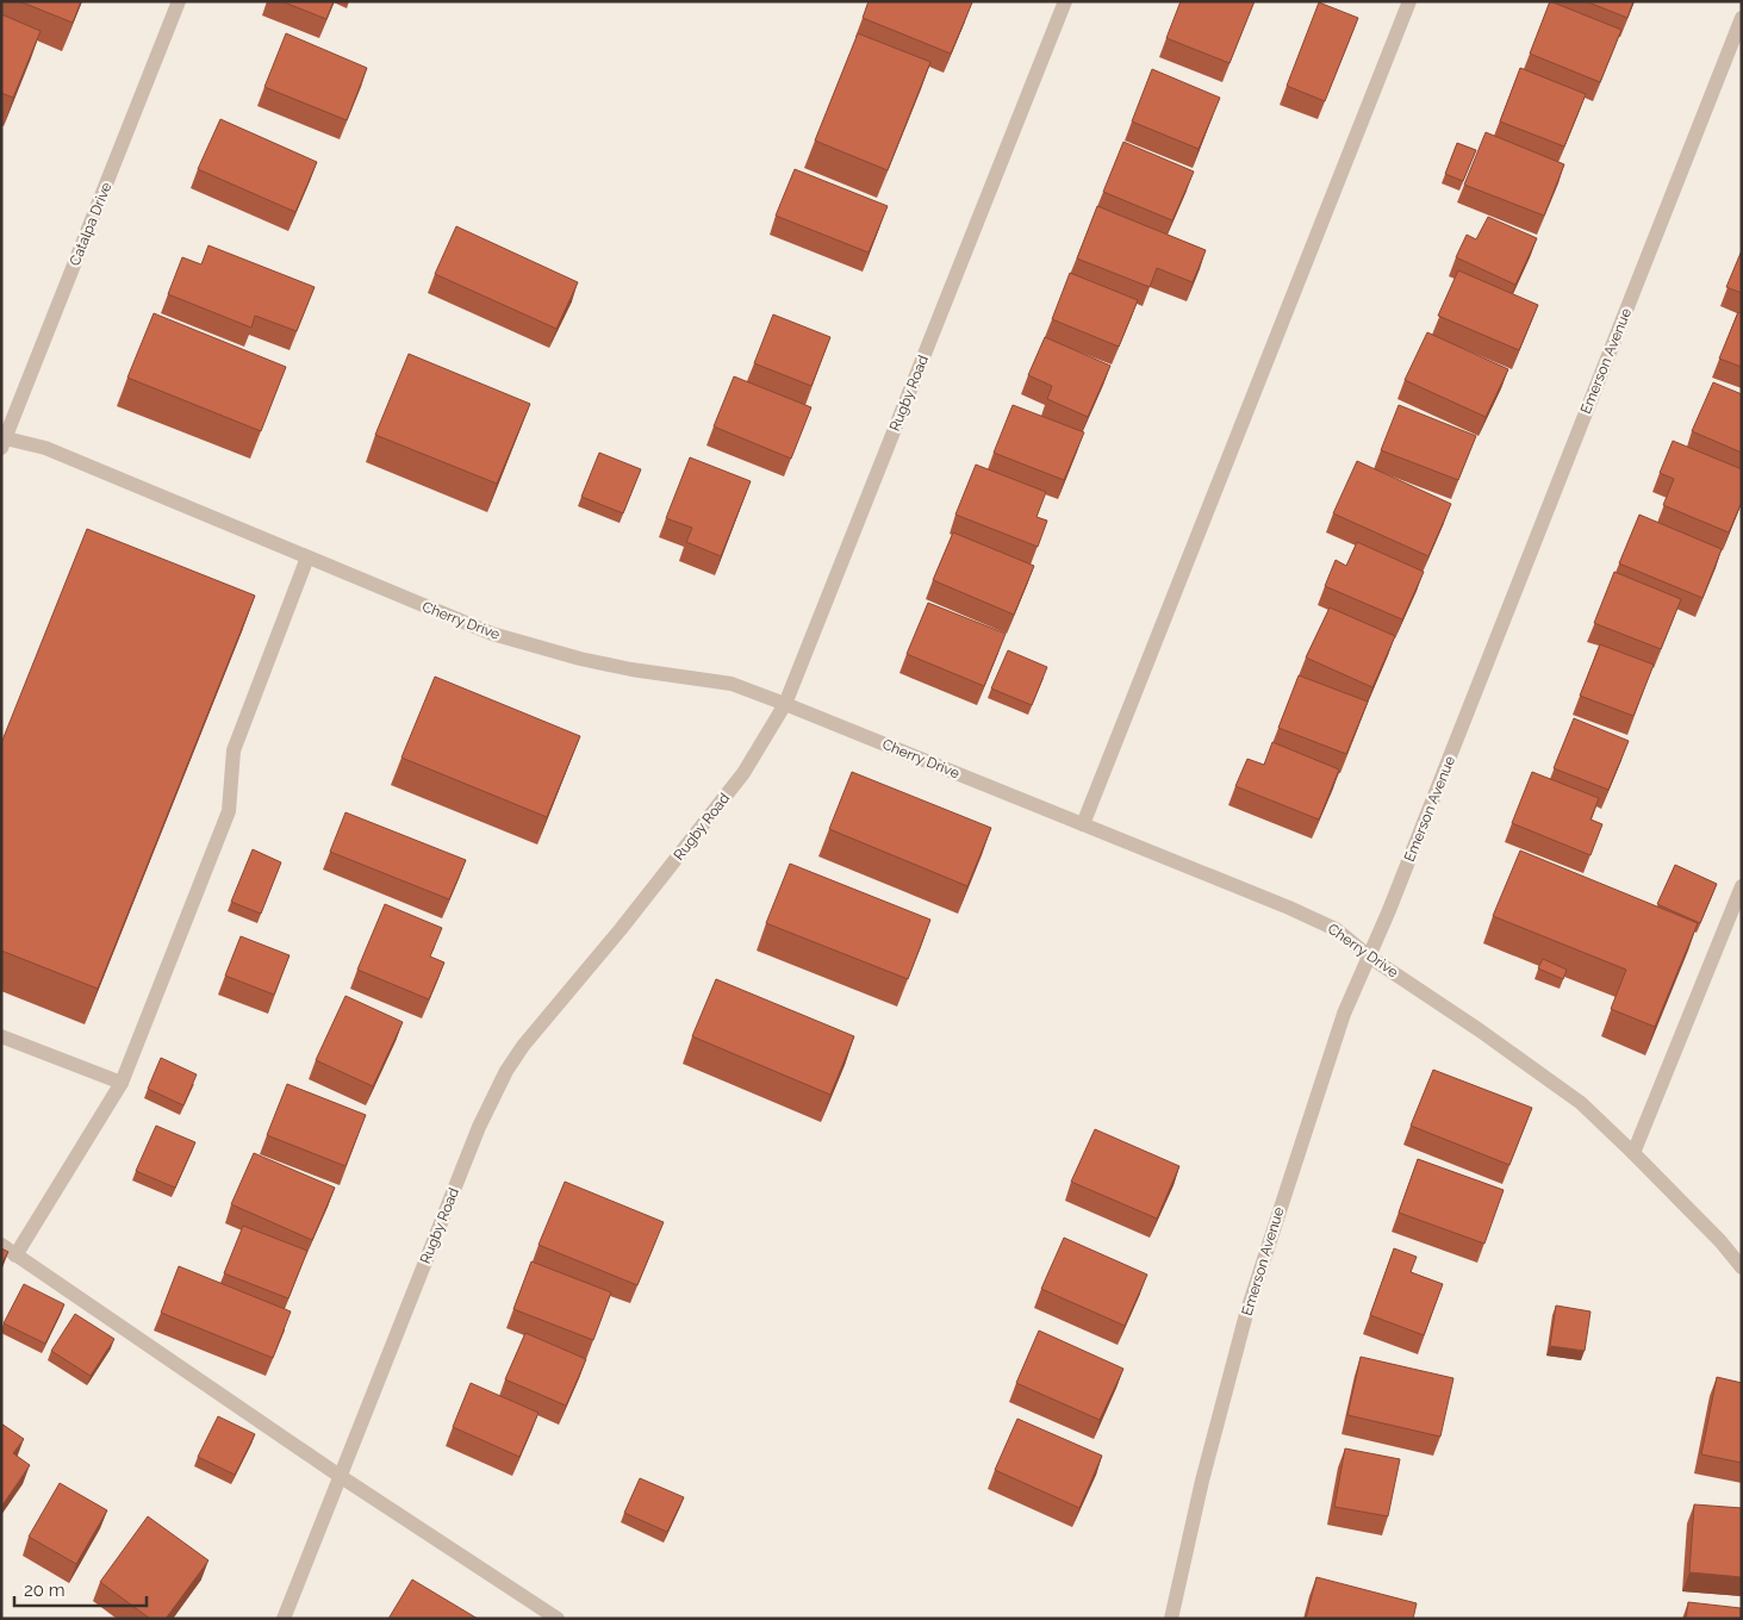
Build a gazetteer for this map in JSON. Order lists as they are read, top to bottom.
{
  "streets": {
    "street": [
      "Catalpa Drive",
      "Emerson Avenue",
      "Rugby Road",
      "Cherry Drive"
    ]
  },
  "crossings": [
    ["Catalpa Drive", "Cherry Drive"],
    ["Emerson Avenue", "Cherry Drive"],
    ["Rugby Road", "Cherry Drive"]
  ],
  "scale_bar": "20 m"
}
